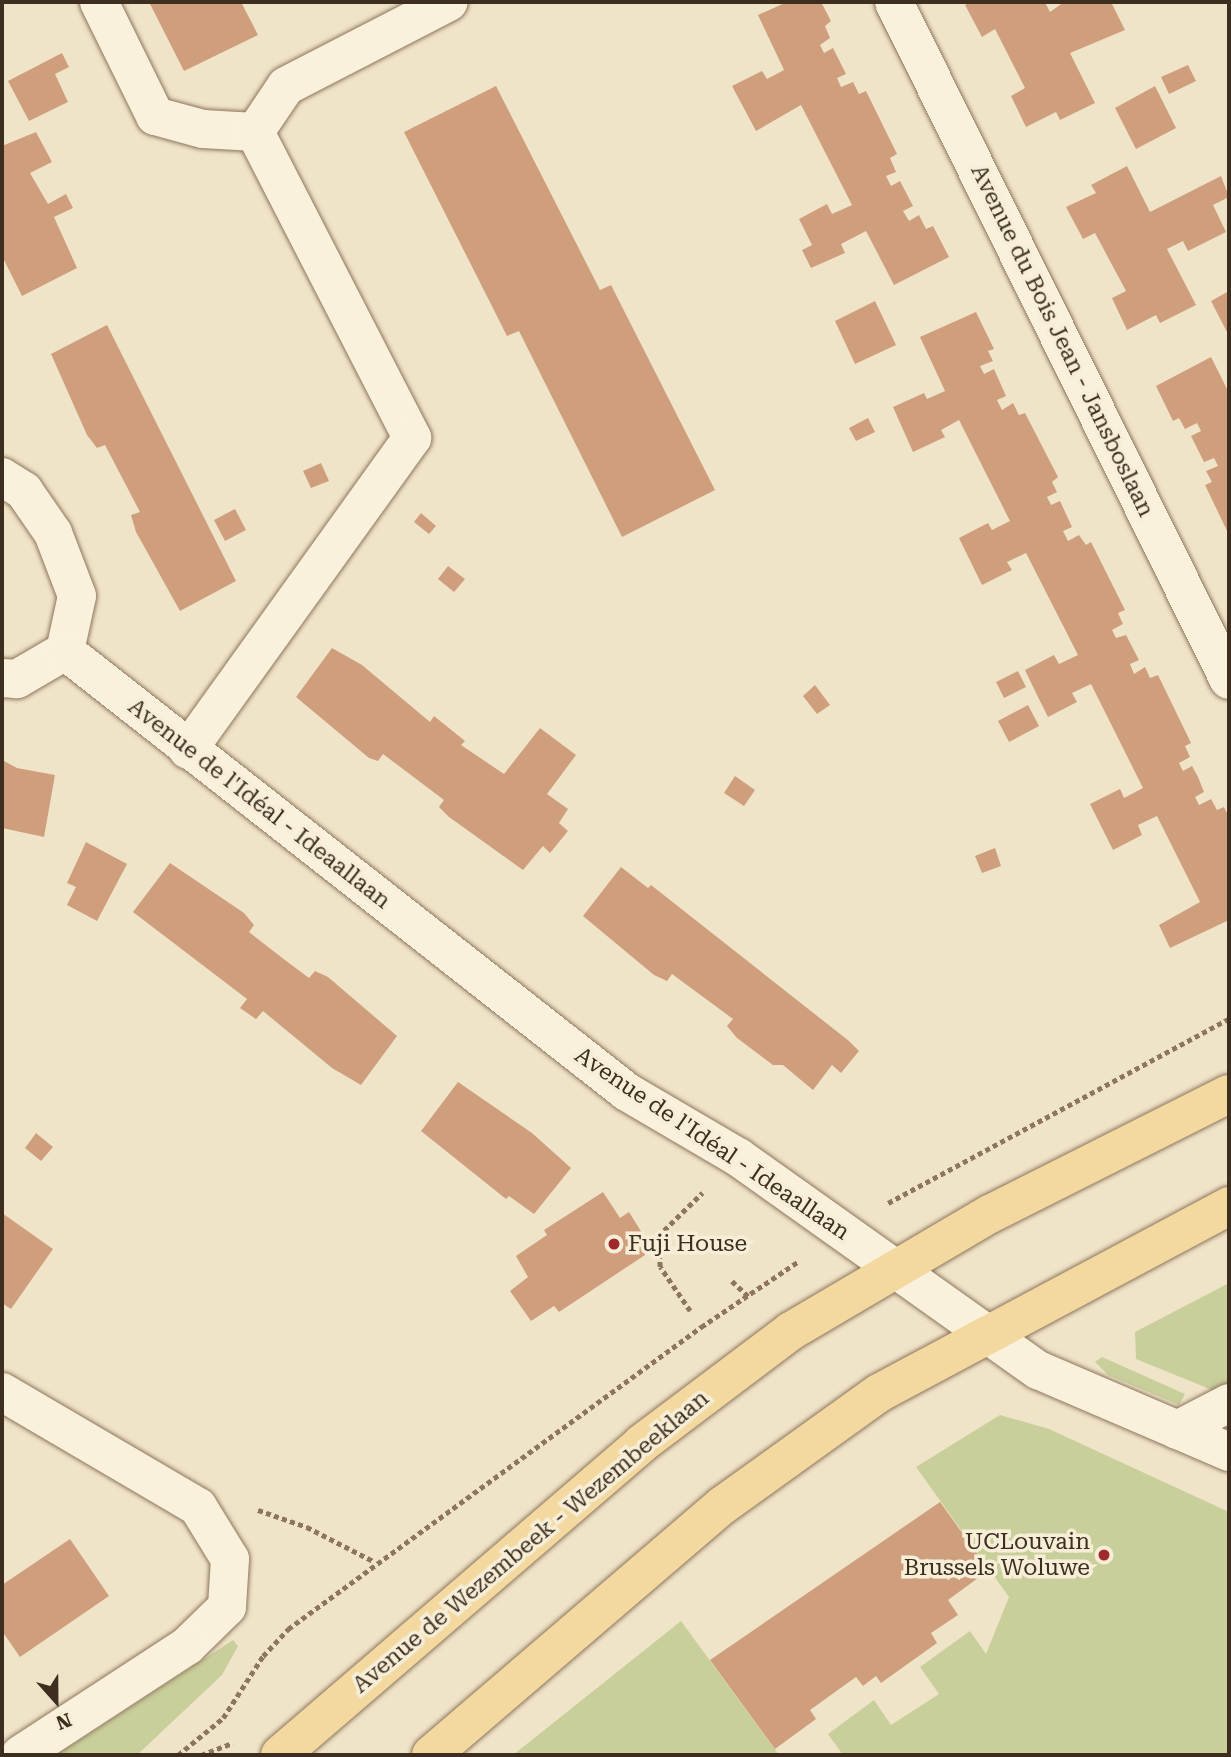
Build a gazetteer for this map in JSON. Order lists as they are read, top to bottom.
{
  "streets": {
    "main road": ["Avenue de Wezembeek - Wezembeeklaan"],
    "street": ["Avenue du Bois Jean - Jansboslaan", "Avenue de l'Idéal - Ideaallaan"]
  },
  "crossings": [
    ["Avenue de l'Idéal - Ideaallaan", "Avenue de Wezembeek - Wezembeeklaan"]
  ],
  "places": ["Fuji House", "UCLouvain Brussels Woluwe"],
  "north": "bottom"
}
